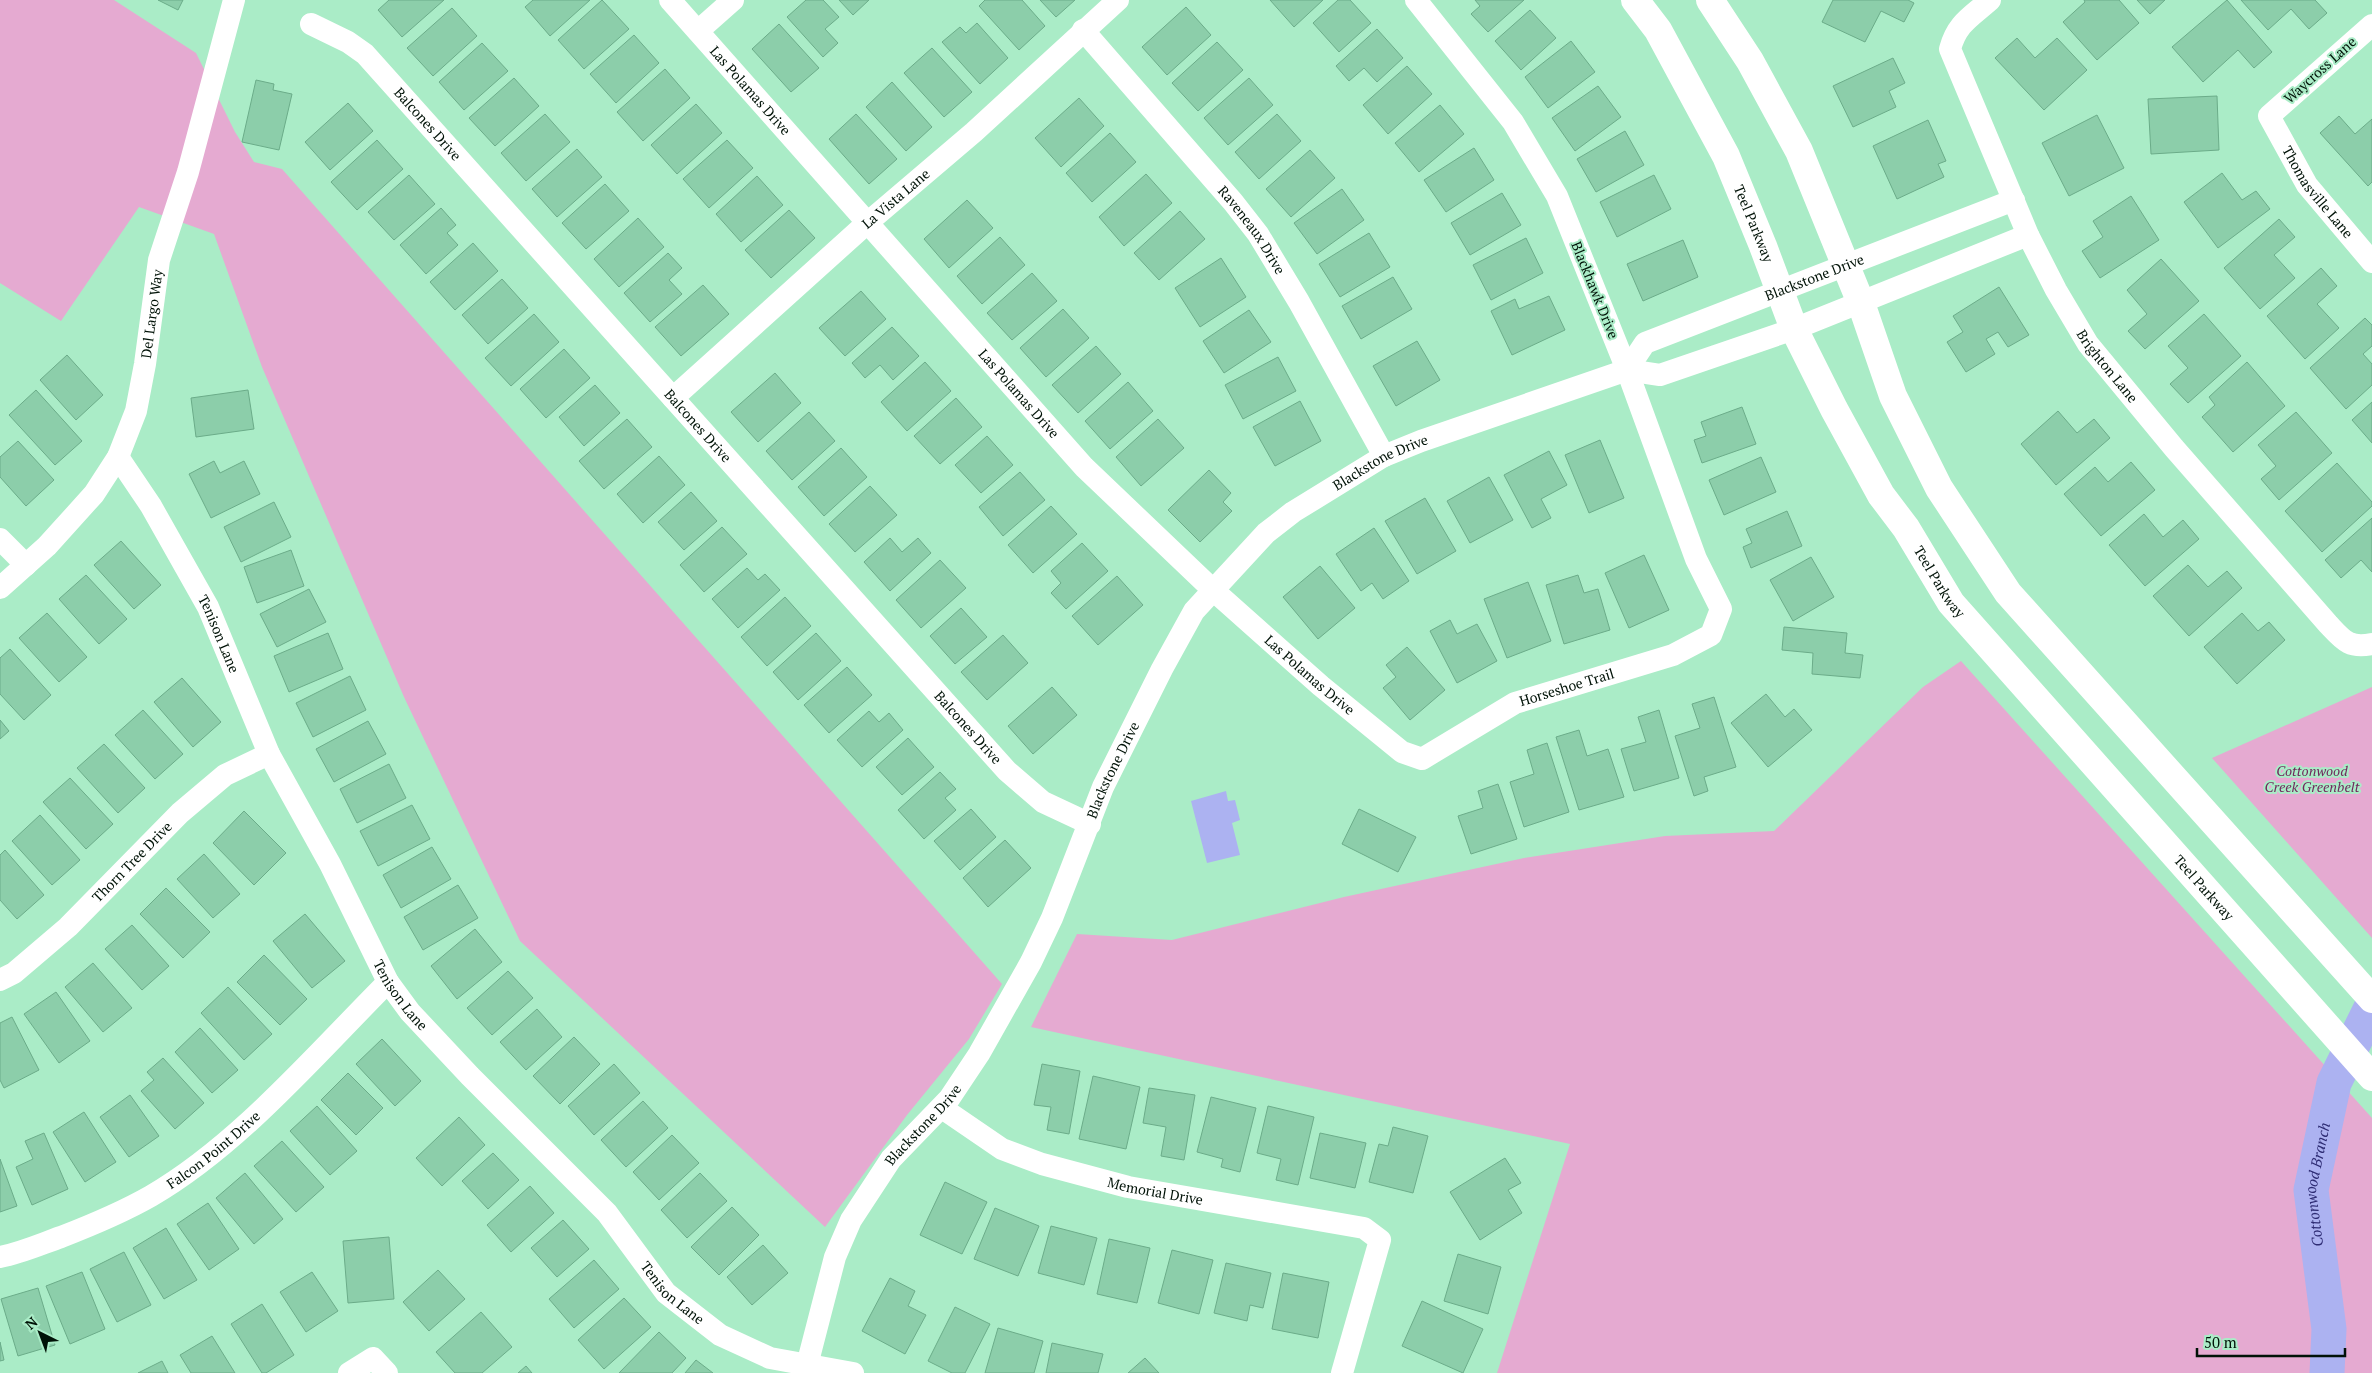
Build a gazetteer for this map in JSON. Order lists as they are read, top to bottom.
{
  "streets": {
    "main road": ["Teel Parkway"],
    "street": [
      "Waycross Lane",
      "Las Polamas Drive",
      "Balcones Drive",
      "Thomasville Lane",
      "La Vista Lane",
      "Raveneaux Drive",
      "Blackstone Drive",
      "Blackhawk Drive",
      "Del Largo Way",
      "Brighton Lane",
      "Tenison Lane",
      "Horseshoe Trail",
      "Thorn Tree Drive",
      "Falcon Point Drive",
      "Memorial Drive"
    ]
  },
  "crossings": [
    ["Waycross Lane", "Thomasville Lane"],
    ["Las Polamas Drive", "La Vista Lane"],
    ["Las Polamas Drive", "Blackstone Drive"],
    ["Las Polamas Drive", "Horseshoe Trail"],
    ["Balcones Drive", "La Vista Lane"],
    ["Balcones Drive", "Blackstone Drive"],
    ["La Vista Lane", "Raveneaux Drive"],
    ["Teel Parkway", "Blackstone Drive"],
    ["Raveneaux Drive", "Blackstone Drive"],
    ["Blackstone Drive", "Blackhawk Drive"],
    ["Blackstone Drive", "Brighton Lane"],
    ["Blackstone Drive", "Tenison Lane"],
    ["Blackstone Drive", "Memorial Drive"],
    ["Blackhawk Drive", "Horseshoe Trail"],
    ["Del Largo Way", "Tenison Lane"],
    ["Tenison Lane", "Thorn Tree Drive"],
    ["Tenison Lane", "Falcon Point Drive"]
  ],
  "water": ["Cottonwood Branch"],
  "parks": ["Cottonwood Creek Greenbelt"],
  "scale_bar": "50 m",
  "north": "top left"
}
